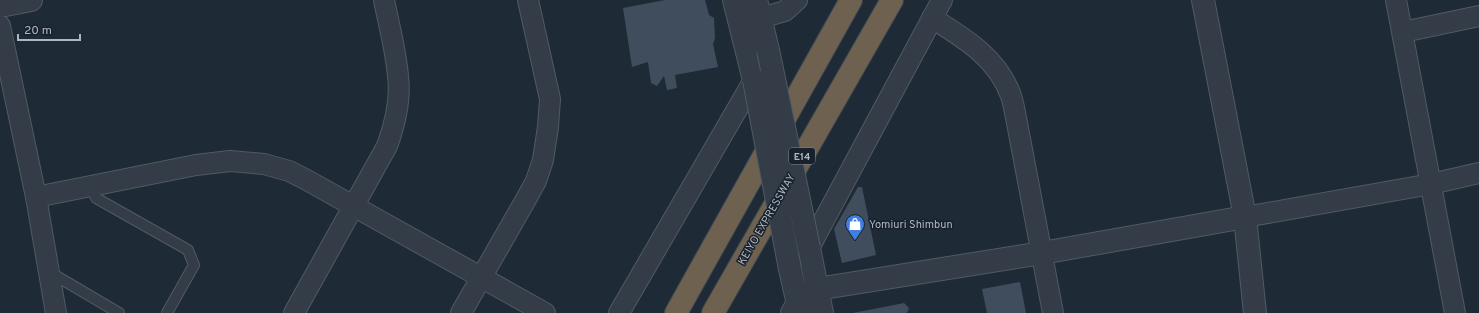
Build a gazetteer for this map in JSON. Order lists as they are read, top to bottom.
{
  "streets": {
    "highway": ["E14", "KEIYO EXPRESSWAY"]
  },
  "places": {
    "shop": ["Yomiuri Shimbun"]
  },
  "scale_bar": "20 m"
}
